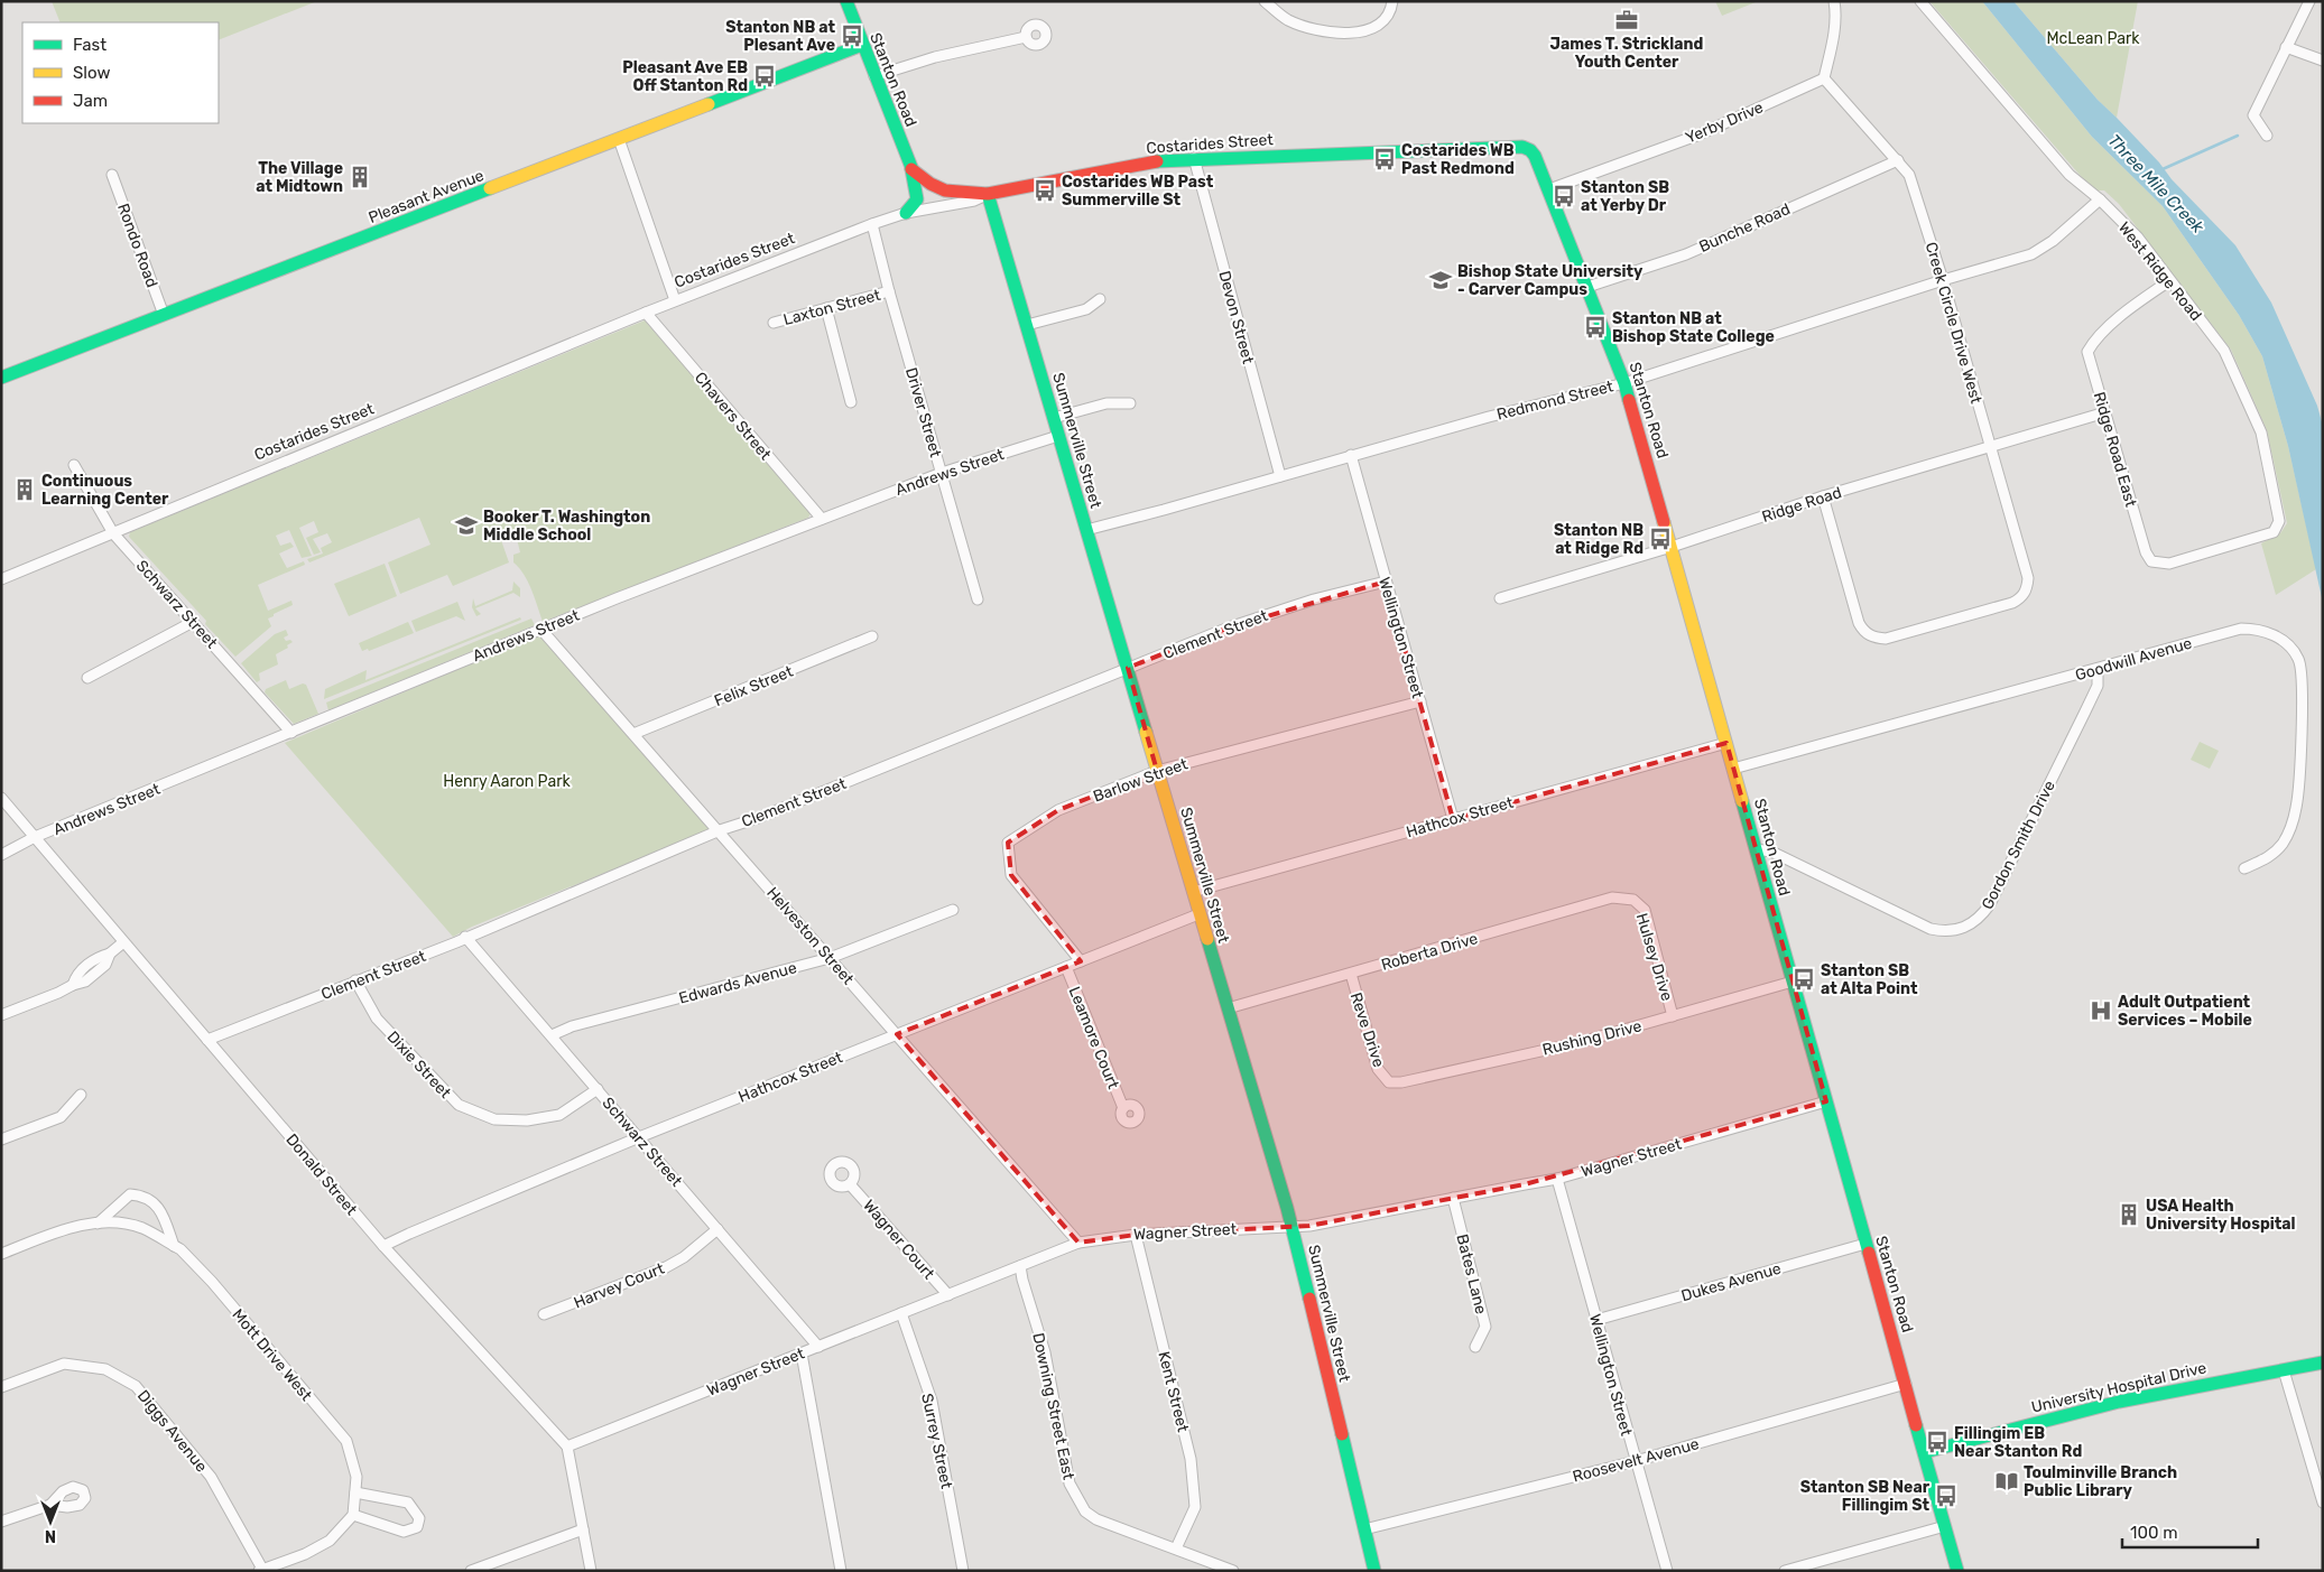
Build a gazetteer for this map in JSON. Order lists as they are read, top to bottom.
{
  "streets": {
    "street": [
      "Stanton Road",
      "Yerby Drive",
      "Costarides Street",
      "Pleasant Avenue",
      "Bunche Road",
      "Rondo Road",
      "West Ridge Road",
      "Laxton Street",
      "Devon Street",
      "Creek Circle Drive West",
      "Redmond Street",
      "Driver Street",
      "Chavers Street",
      "Summerville Street",
      "Ridge Road East",
      "Andrews Street",
      "Ridge Road",
      "Schwarz Street",
      "Clement Street",
      "Wellington Street",
      "Goodwill Avenue",
      "Felix Street",
      "Barlow Street",
      "Hathcox Street",
      "Gordon Smith Drive",
      "Helveston Street",
      "Roberta Drive",
      "Hulsey Drive",
      "Edwards Avenue",
      "Reve Drive",
      "Leamore Court",
      "Rushing Drive",
      "Dixie Street",
      "Wagner Street",
      "Donald Street",
      "Wagner Court",
      "Bates Lane",
      "Dukes Avenue",
      "Harvey Court",
      "Mott Drive West",
      "University Hospital Drive",
      "Kent Street",
      "Downing Street East",
      "Diggs Avenue",
      "Surrey Street",
      "Roosevelt Avenue"
    ]
  },
  "crossings": [
    ["Stanton Road", "Yerby Drive"],
    ["Stanton Road", "Costarides Street"],
    ["Stanton Road", "Pleasant Avenue"],
    ["Stanton Road", "Bunche Road"],
    ["Stanton Road", "Redmond Street"],
    ["Stanton Road", "Ridge Road"],
    ["Stanton Road", "Goodwill Avenue"],
    ["Stanton Road", "Hathcox Street"],
    ["Stanton Road", "Gordon Smith Drive"],
    ["Stanton Road", "Rushing Drive"],
    ["Stanton Road", "Wagner Street"],
    ["Stanton Road", "Dukes Avenue"],
    ["Stanton Road", "University Hospital Drive"],
    ["Stanton Road", "Roosevelt Avenue"],
    ["Yerby Drive", "Creek Circle Drive West"],
    ["Costarides Street", "Devon Street"],
    ["Costarides Street", "Driver Street"],
    ["Costarides Street", "Chavers Street"],
    ["Costarides Street", "Summerville Street"],
    ["Costarides Street", "Schwarz Street"],
    ["Pleasant Avenue", "Rondo Road"],
    ["Bunche Road", "Creek Circle Drive West"],
    ["West Ridge Road", "Redmond Street"],
    ["West Ridge Road", "Ridge Road East"],
    ["Laxton Street", "Driver Street"],
    ["Devon Street", "Redmond Street"],
    ["Creek Circle Drive West", "Redmond Street"],
    ["Creek Circle Drive West", "Ridge Road"],
    ["Redmond Street", "Summerville Street"],
    ["Redmond Street", "Wellington Street"],
    ["Driver Street", "Andrews Street"],
    ["Chavers Street", "Andrews Street"],
    ["Summerville Street", "Andrews Street"],
    ["Summerville Street", "Clement Street"],
    ["Summerville Street", "Barlow Street"],
    ["Summerville Street", "Hathcox Street"],
    ["Summerville Street", "Roberta Drive"],
    ["Summerville Street", "Wagner Street"],
    ["Summerville Street", "Roosevelt Avenue"],
    ["Ridge Road East", "Ridge Road"],
    ["Andrews Street", "Schwarz Street"],
    ["Andrews Street", "Helveston Street"],
    ["Andrews Street", "Donald Street"],
    ["Schwarz Street", "Clement Street"],
    ["Schwarz Street", "Hathcox Street"],
    ["Schwarz Street", "Edwards Avenue"],
    ["Schwarz Street", "Dixie Street"],
    ["Schwarz Street", "Wagner Street"],
    ["Schwarz Street", "Harvey Court"],
    ["Clement Street", "Wellington Street"],
    ["Clement Street", "Helveston Street"],
    ["Clement Street", "Dixie Street"],
    ["Clement Street", "Donald Street"],
    ["Wellington Street", "Barlow Street"],
    ["Wellington Street", "Hathcox Street"],
    ["Wellington Street", "Wagner Street"],
    ["Wellington Street", "Dukes Avenue"],
    ["Wellington Street", "Roosevelt Avenue"],
    ["Goodwill Avenue", "Gordon Smith Drive"],
    ["Felix Street", "Helveston Street"],
    ["Barlow Street", "Hathcox Street"],
    ["Hathcox Street", "Helveston Street"],
    ["Hathcox Street", "Leamore Court"],
    ["Hathcox Street", "Donald Street"],
    ["Helveston Street", "Edwards Avenue"],
    ["Helveston Street", "Wagner Street"],
    ["Roberta Drive", "Hulsey Drive"],
    ["Roberta Drive", "Reve Drive"],
    ["Hulsey Drive", "Rushing Drive"],
    ["Reve Drive", "Rushing Drive"],
    ["Wagner Street", "Donald Street"],
    ["Wagner Street", "Wagner Court"],
    ["Wagner Street", "Bates Lane"],
    ["Wagner Street", "Kent Street"],
    ["Wagner Street", "Downing Street East"],
    ["Wagner Street", "Surrey Street"],
    ["Kent Street", "Downing Street East"]
  ],
  "water": ["Three Mile Creek"],
  "parks": ["McLean Park", "Henry Aaron Park"],
  "places": {
    "office": ["James T. Strickland Youth Center"],
    "bus stop": [
      "Stanton NB at Plesant Ave",
      "Pleasant Ave EB Off Stanton Rd",
      "Costarides WB Past Redmond",
      "Costarides WB Past Summerville St",
      "Stanton SB at Yerby Dr",
      "Stanton NB at Bishop State College",
      "Stanton NB at Ridge Rd",
      "Stanton SB at Alta Point",
      "Fillingim EB Near Stanton Rd",
      "Stanton SB Near Fillingim St"
    ],
    "building": ["The Village at Midtown", "Continuous Learning Center", "USA Health University Hospital"],
    "school or university": ["Bishop State University - Carver Campus", "Booker T. Washington Middle School"],
    "hospital": ["Adult Outpatient Services – Mobile"],
    "library": ["Toulminville Branch Public Library"]
  },
  "legend": ["Fast", "Slow", "Jam"],
  "scale_bar": "100 m",
  "north": "bottom"
}
